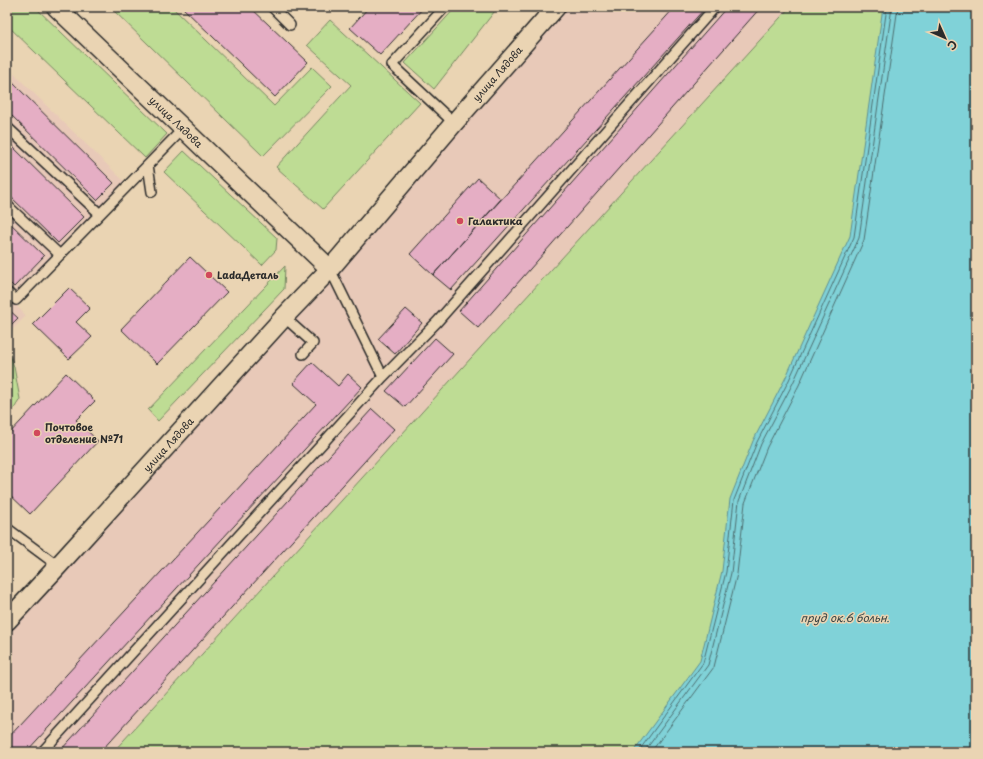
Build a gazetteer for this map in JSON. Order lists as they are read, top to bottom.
{
  "streets": {
    "street": ["улица Лядова"]
  },
  "water": ["пруд ок.6 больн."],
  "places": ["Галактика", "LadaДеталь", "Почтовое отделение №71"],
  "north": "bottom right"
}
